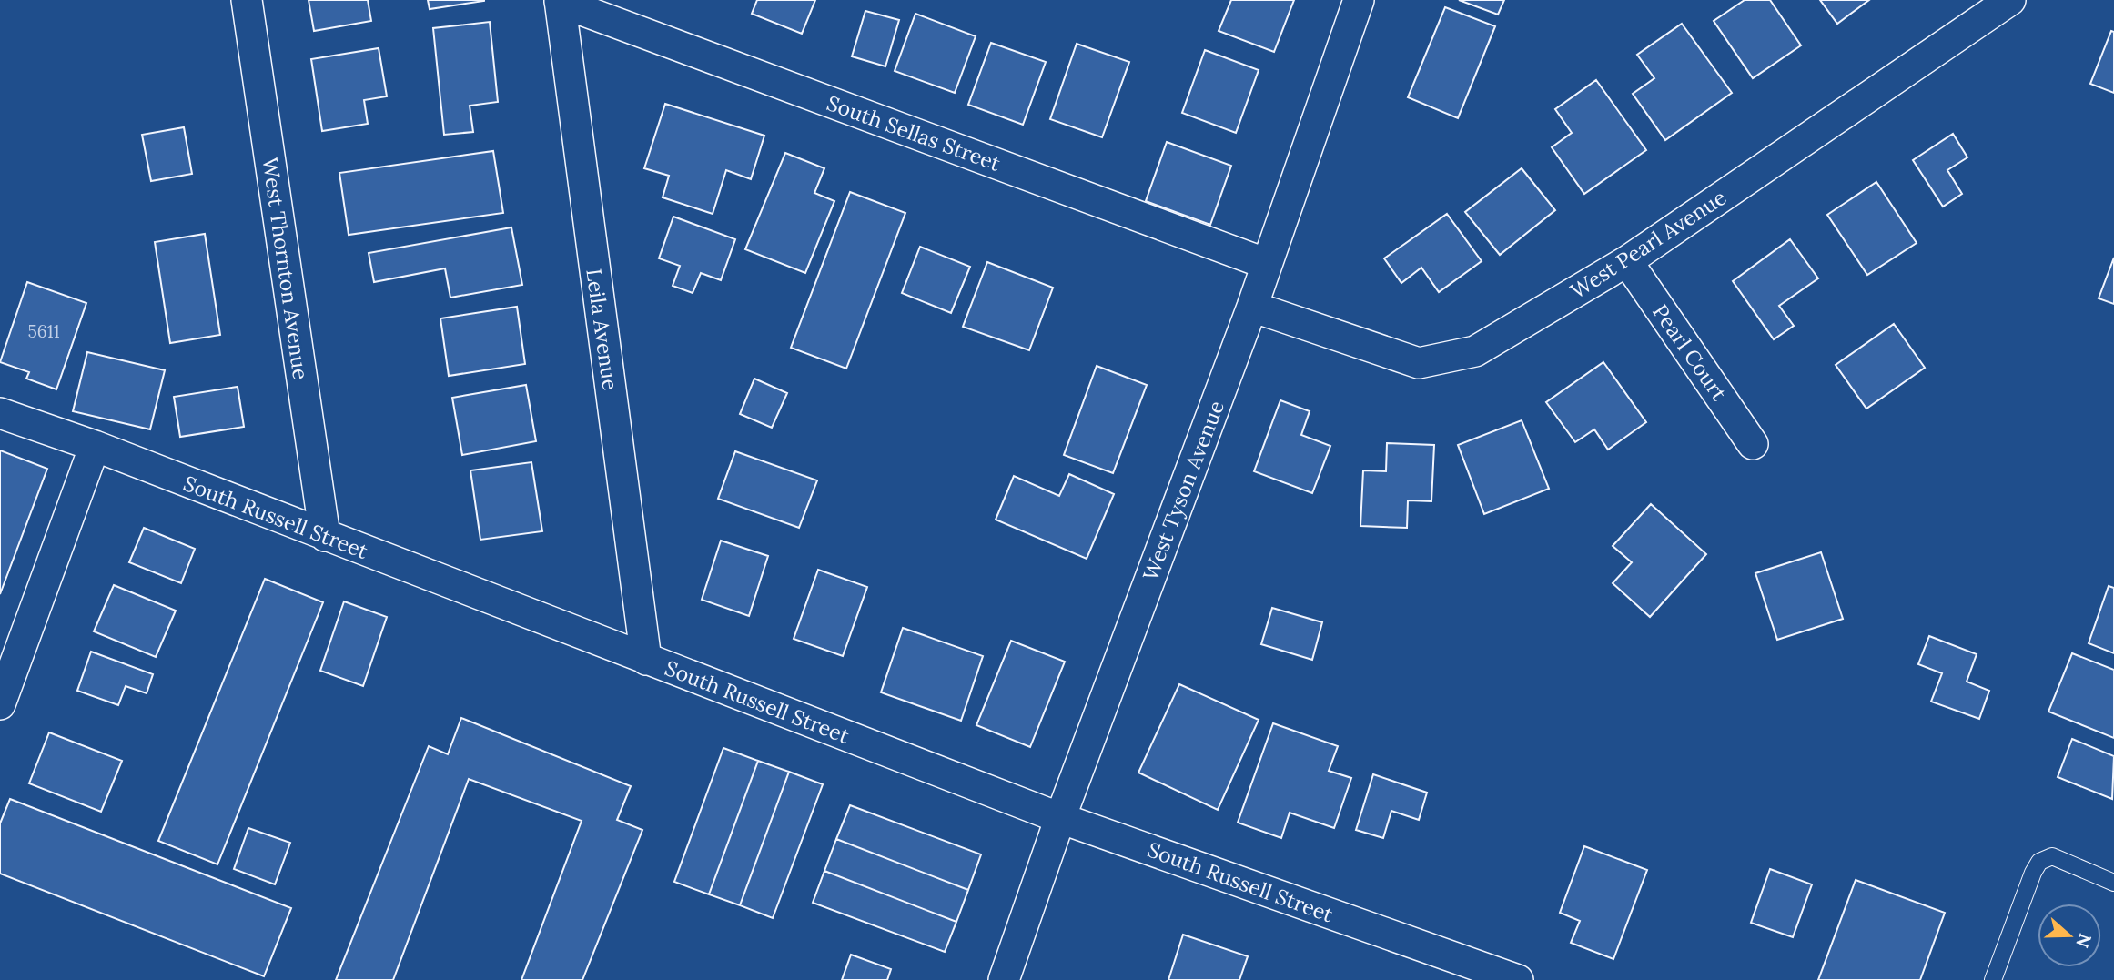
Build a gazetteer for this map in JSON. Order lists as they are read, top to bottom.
{
  "streets": {
    "street": [
      "South Sellas Street",
      "West Pearl Avenue",
      "West Thornton Avenue",
      "Leila Avenue",
      "Pearl Court",
      "West Tyson Avenue",
      "South Russell Street"
    ]
  },
  "crossings": [
    ["South Sellas Street", "Leila Avenue"],
    ["South Sellas Street", "West Tyson Avenue"],
    ["West Pearl Avenue", "Pearl Court"],
    ["West Pearl Avenue", "West Tyson Avenue"],
    ["West Thornton Avenue", "South Russell Street"],
    ["Leila Avenue", "South Russell Street"],
    ["West Tyson Avenue", "South Russell Street"]
  ],
  "house_numbers": ["5611"],
  "north": "right"
}
